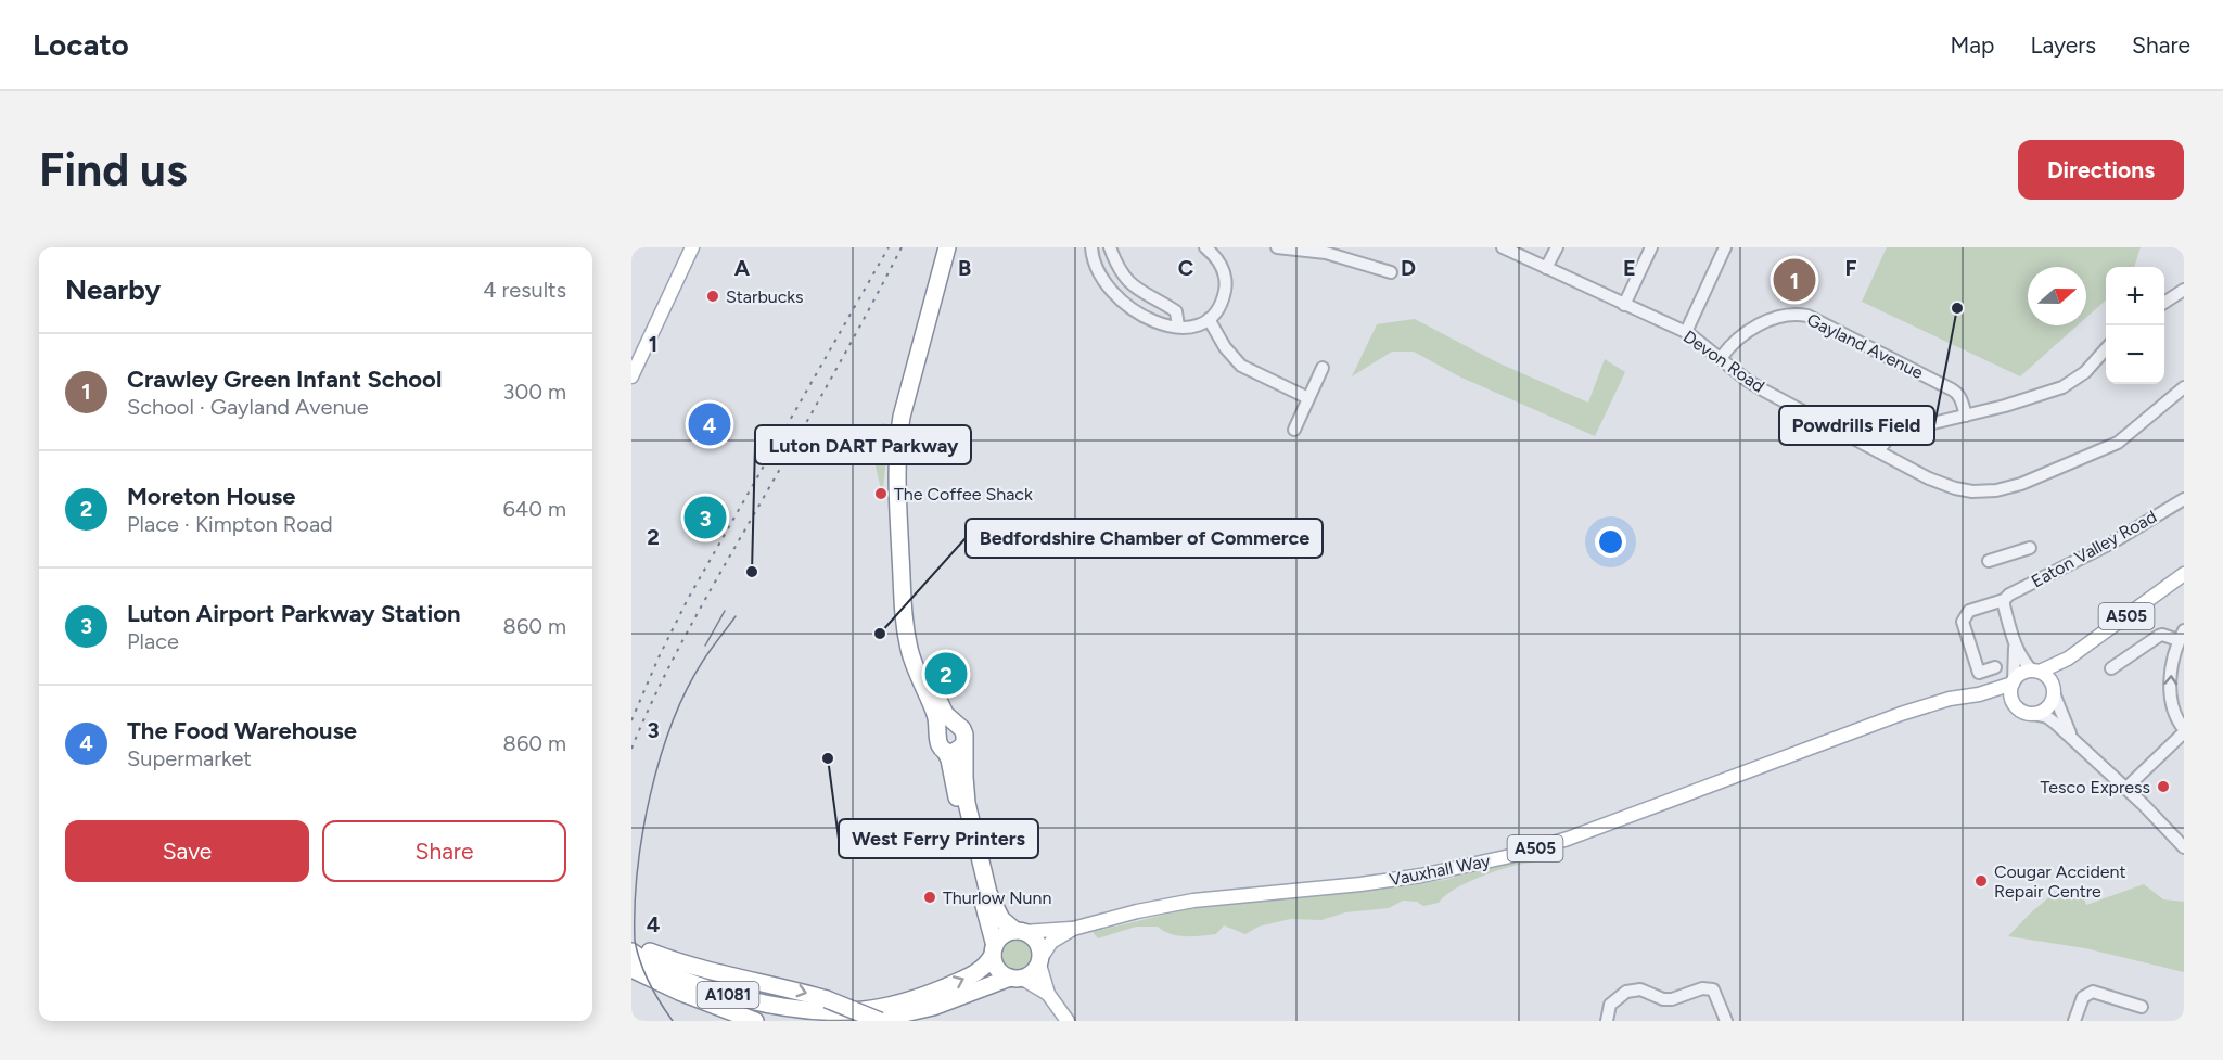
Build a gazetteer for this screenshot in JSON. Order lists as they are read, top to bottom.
{
  "streets": {
    "highway": ["A1081"],
    "main road": ["A505", "Vauxhall Way"],
    "street": ["Gayland Avenue", "Devon Road", "Eaton Valley Road"]
  },
  "crossings": [
    ["Gayland Avenue", "Devon Road"],
    ["A505", "Vauxhall Way"],
    ["Vauxhall Way", "A1081"]
  ],
  "places": [
    "Starbucks",
    "Powdrills Field",
    "The Coffee Shack",
    "Luton DART Parkway",
    "Bedfordshire Chamber of Commerce",
    "West Ferry Printers",
    "Tesco Express",
    "Cougar Accident Repair Centre",
    "Thurlow Nunn"
  ],
  "north": "right",
  "page": {
    "header": "Locato",
    "nav": ["Map", "Layers", "Share"],
    "buttons": [
      "Directions",
      ["Save", "Share"]
    ],
    "title": "Find us",
    "heading": ["Nearby", "4 results"],
    "pins": [
      "1",
      "4",
      "3",
      "2"
    ],
    "map_buttons": ["+", "−"],
    "list": [
      {
        "mark": "1",
        "name": "Crawley Green Infant School",
        "note": "School · Gayland Avenue",
        "value": "300 m"
      },
      {
        "mark": "2",
        "name": "Moreton House",
        "note": "Place · Kimpton Road",
        "value": "640 m"
      },
      {
        "mark": "3",
        "name": "Luton Airport Parkway Station",
        "note": "Place",
        "value": "860 m"
      },
      {
        "mark": "4",
        "name": "The Food Warehouse",
        "note": "Supermarket",
        "value": "860 m"
      }
    ]
  },
  "grid": {
    "columns": [
      "A",
      "B",
      "C",
      "D",
      "E",
      "F"
    ],
    "rows": [
      "1",
      "2",
      "3",
      "4"
    ]
  }
}
